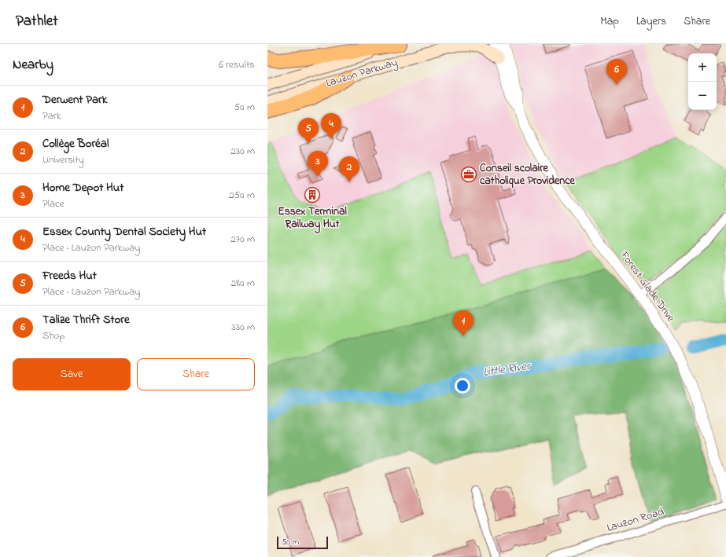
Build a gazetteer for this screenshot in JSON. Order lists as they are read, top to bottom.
{
  "streets": {
    "main road": ["Lauzon Parkway"],
    "street": ["Forest Glade Drive", "Lauzon Road"]
  },
  "crossings": [
    ["Lauzon Parkway", "Forest Glade Drive"]
  ],
  "water": ["Little River"],
  "places": {
    "office": ["Conseil scolaire catholique Providence"],
    "building": ["Essex Terminal Railway Hut"]
  },
  "scale_bar": "50 m",
  "page": {
    "header": "Pathlet",
    "nav": ["Map", "Layers", "Share"],
    "heading": ["Nearby", "6 results"],
    "map_buttons": ["+", "−"],
    "pins": [
      "6",
      "4",
      "5",
      "3",
      "2",
      "1"
    ],
    "list": [
      {
        "mark": "1",
        "name": "Derwent Park",
        "note": "Park",
        "value": "50 m"
      },
      {
        "mark": "2",
        "name": "Collège Boréal",
        "note": "University",
        "value": "230 m"
      },
      {
        "mark": "3",
        "name": "Home Depot Hut",
        "note": "Place",
        "value": "250 m"
      },
      {
        "mark": "4",
        "name": "Essex County Dental Society Hut",
        "note": "Place · Lauzon Parkway",
        "value": "270 m"
      },
      {
        "mark": "5",
        "name": "Freeds Hut",
        "note": "Place · Lauzon Parkway",
        "value": "280 m"
      },
      {
        "mark": "6",
        "name": "Talize Thrift Store",
        "note": "Shop",
        "value": "330 m"
      }
    ],
    "buttons": ["Save", "Share"],
    "scale": "50 m"
  }
}
